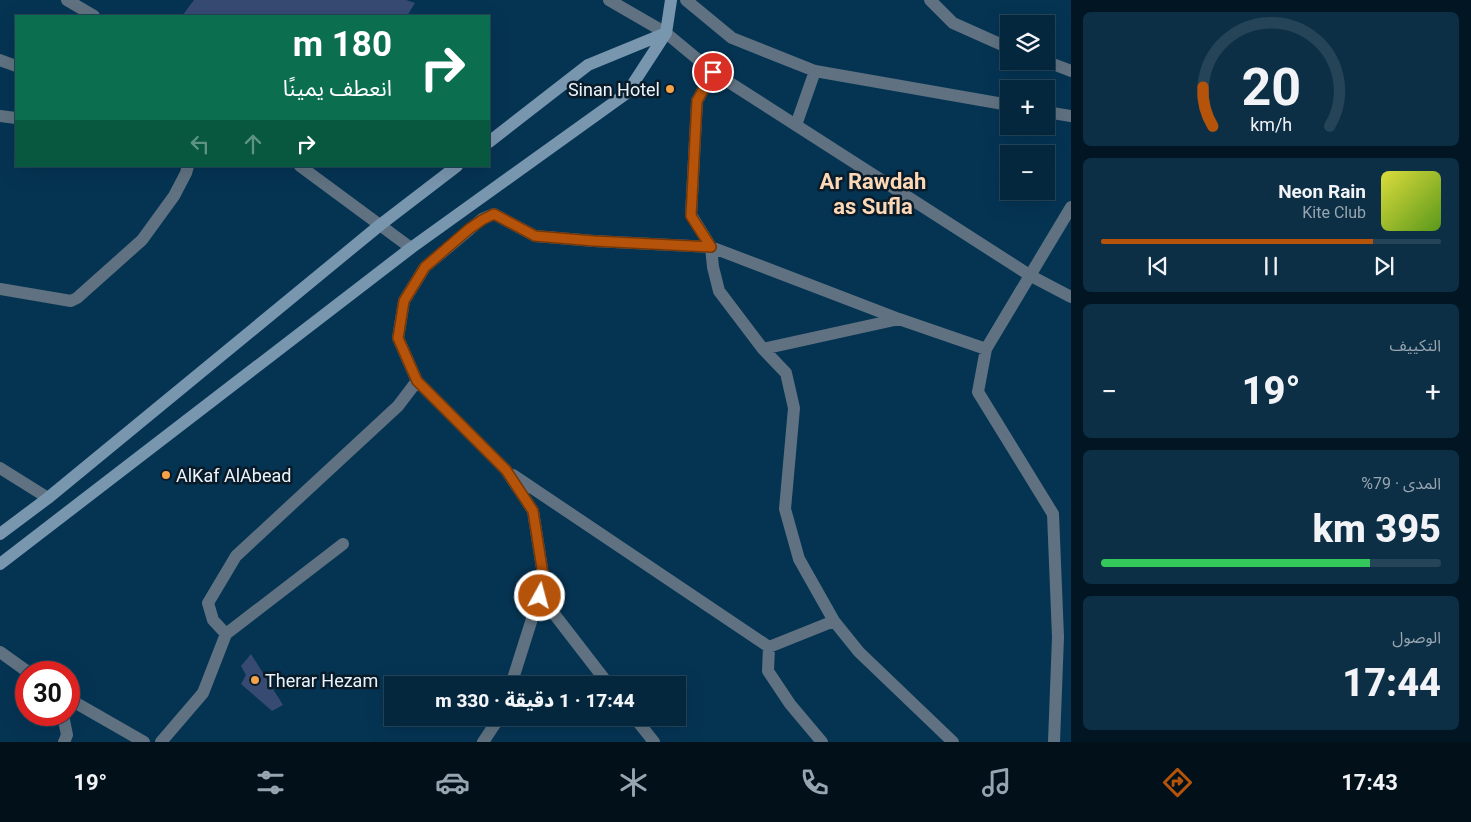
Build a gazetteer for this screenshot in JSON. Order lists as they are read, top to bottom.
{
  "districts": ["Ar Rawdah as Sufla"],
  "places": ["Sinan Hotel", "AlKaf AlAbead", "Therar Hezam"],
  "page": {
    "map_buttons": ["+", "−"],
    "turn": ["180 m", "انعطف يمينًا"],
    "song": ["Neon Rain", "Kite Club"],
    "tile": [
      "التكييف",
      ["المدى · 79%", "395 km"],
      ["الوصول", "17:44"]
    ],
    "heat": ["−", "19°", "+"],
    "limit": "30",
    "trip": "17:44 · 1 دقيقة · 330 m",
    "tabs": ["17:43", "19°"],
    "gauge": ["20", "km/h"]
  }
}
